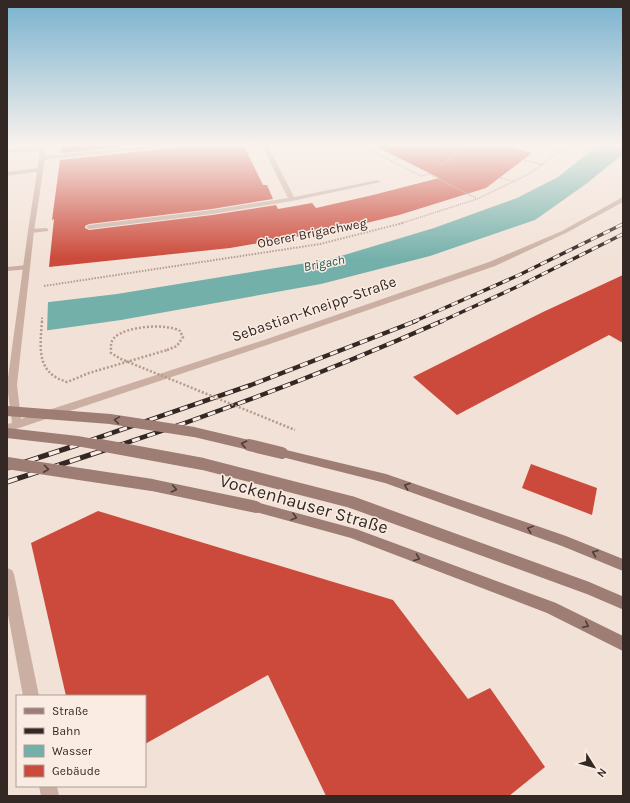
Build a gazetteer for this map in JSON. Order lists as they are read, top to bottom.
{
  "streets": {
    "main road": ["Vockenhauser Straße"],
    "street": ["Sebastian-Kneipp-Straße"],
    "path": ["Oberer Brigachweg"]
  },
  "water": ["Brigach"],
  "legend": [
    "Straße",
    "Bahn",
    "Wasser",
    "Gebäude"
  ],
  "north": "bottom right"
}
